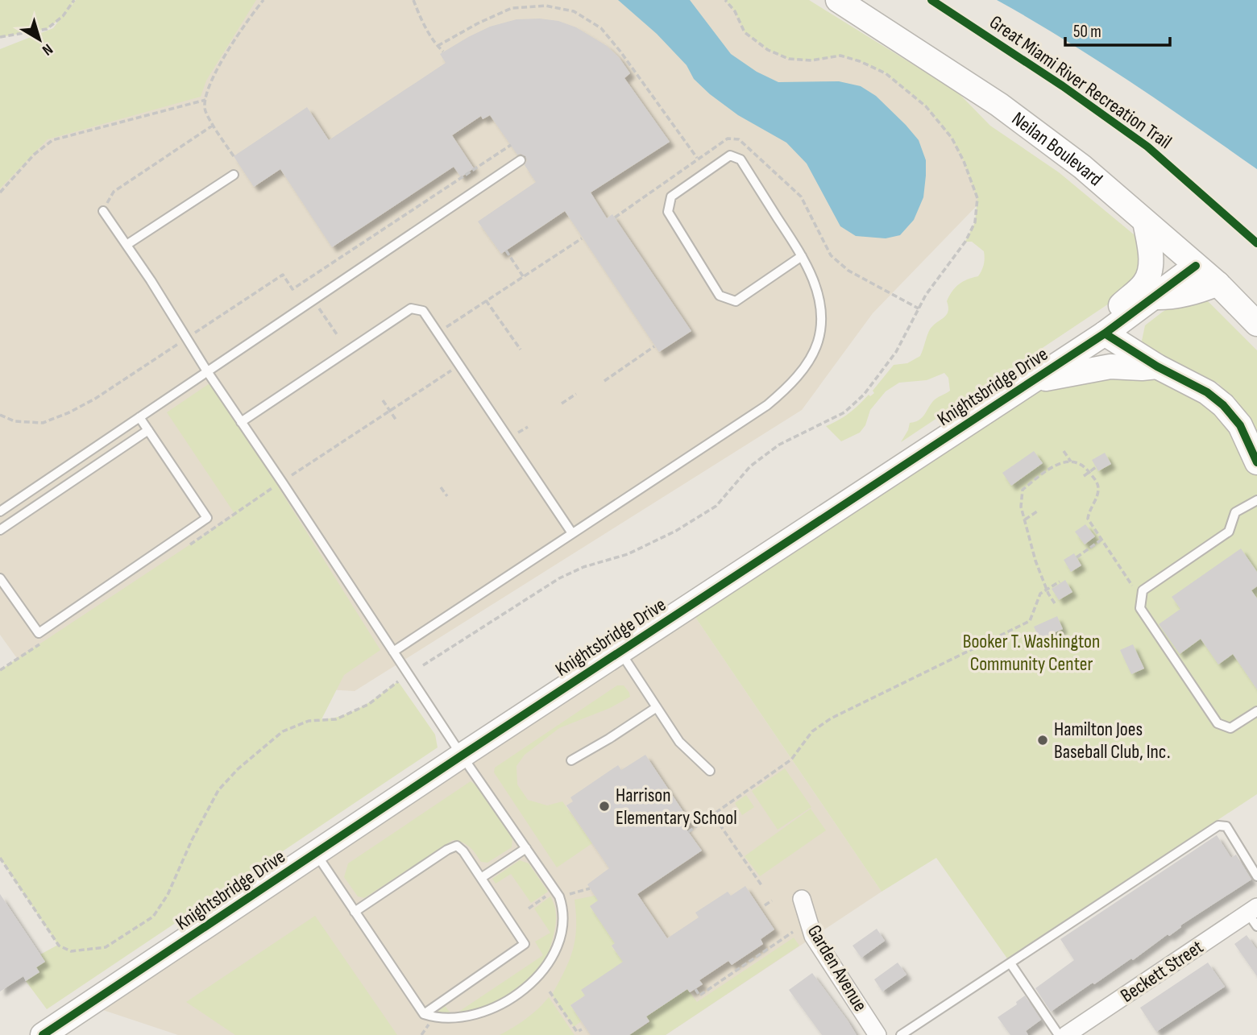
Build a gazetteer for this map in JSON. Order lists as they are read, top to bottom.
{
  "streets": {
    "street": [
      "Neilan Boulevard",
      "Knightsbridge Drive",
      "Garden Avenue",
      "Beckett Street"
    ],
    "cycle path": ["Great Miami River Recreation Trail"]
  },
  "crossings": [
    ["Neilan Boulevard", "Knightsbridge Drive"]
  ],
  "parks": ["Booker T. Washington Community Center"],
  "places": ["Hamilton Joes Baseball Club, Inc.", "Harrison Elementary School"],
  "scale_bar": "50 m",
  "north": "bottom right"
}
